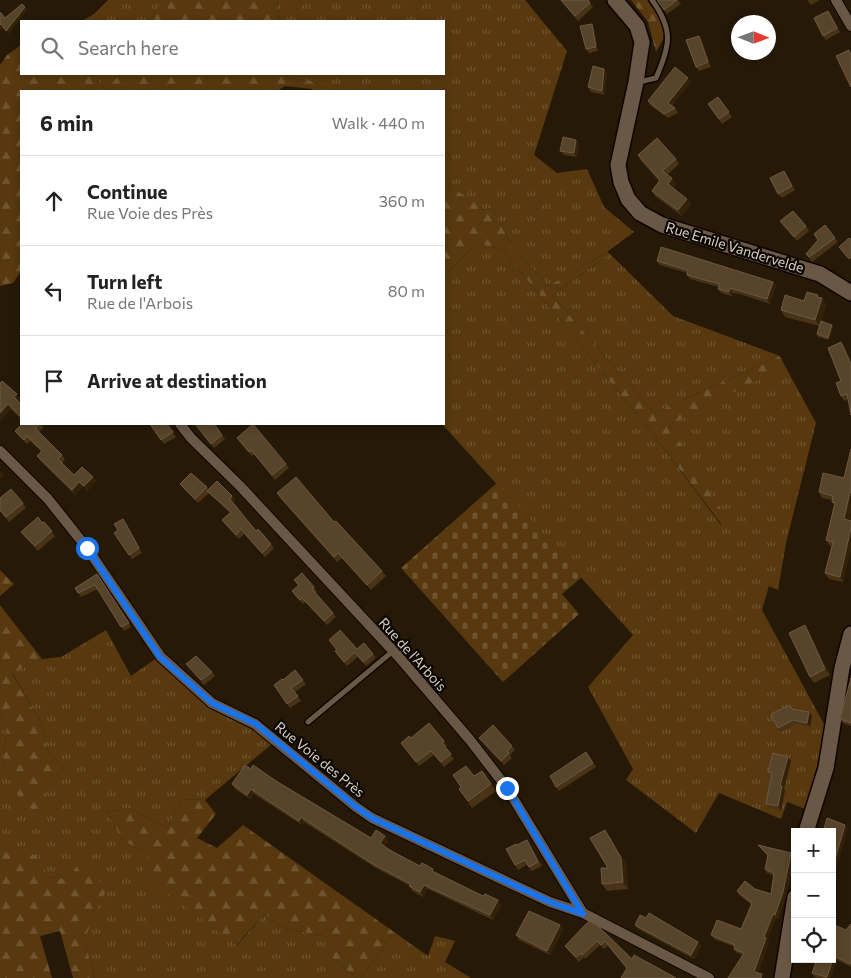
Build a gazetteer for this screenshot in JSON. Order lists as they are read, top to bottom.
{
  "streets": {
    "street": ["Rue Emile Vandervelde", "Rue de l'Arbois", "Rue Voie des Près"]
  },
  "crossings": [
    ["Rue de l'Arbois", "Rue Voie des Près"]
  ],
  "north": "right",
  "page": {
    "search": "Search here",
    "heading": ["6 min", "Walk · 440 m"],
    "list": [
      ["Continue", "Rue Voie des Près", "360 m"],
      ["Turn left", "Rue de l'Arbois", "80 m"],
      "Arrive at destination"
    ],
    "map_buttons": ["+", "−"]
  }
}
